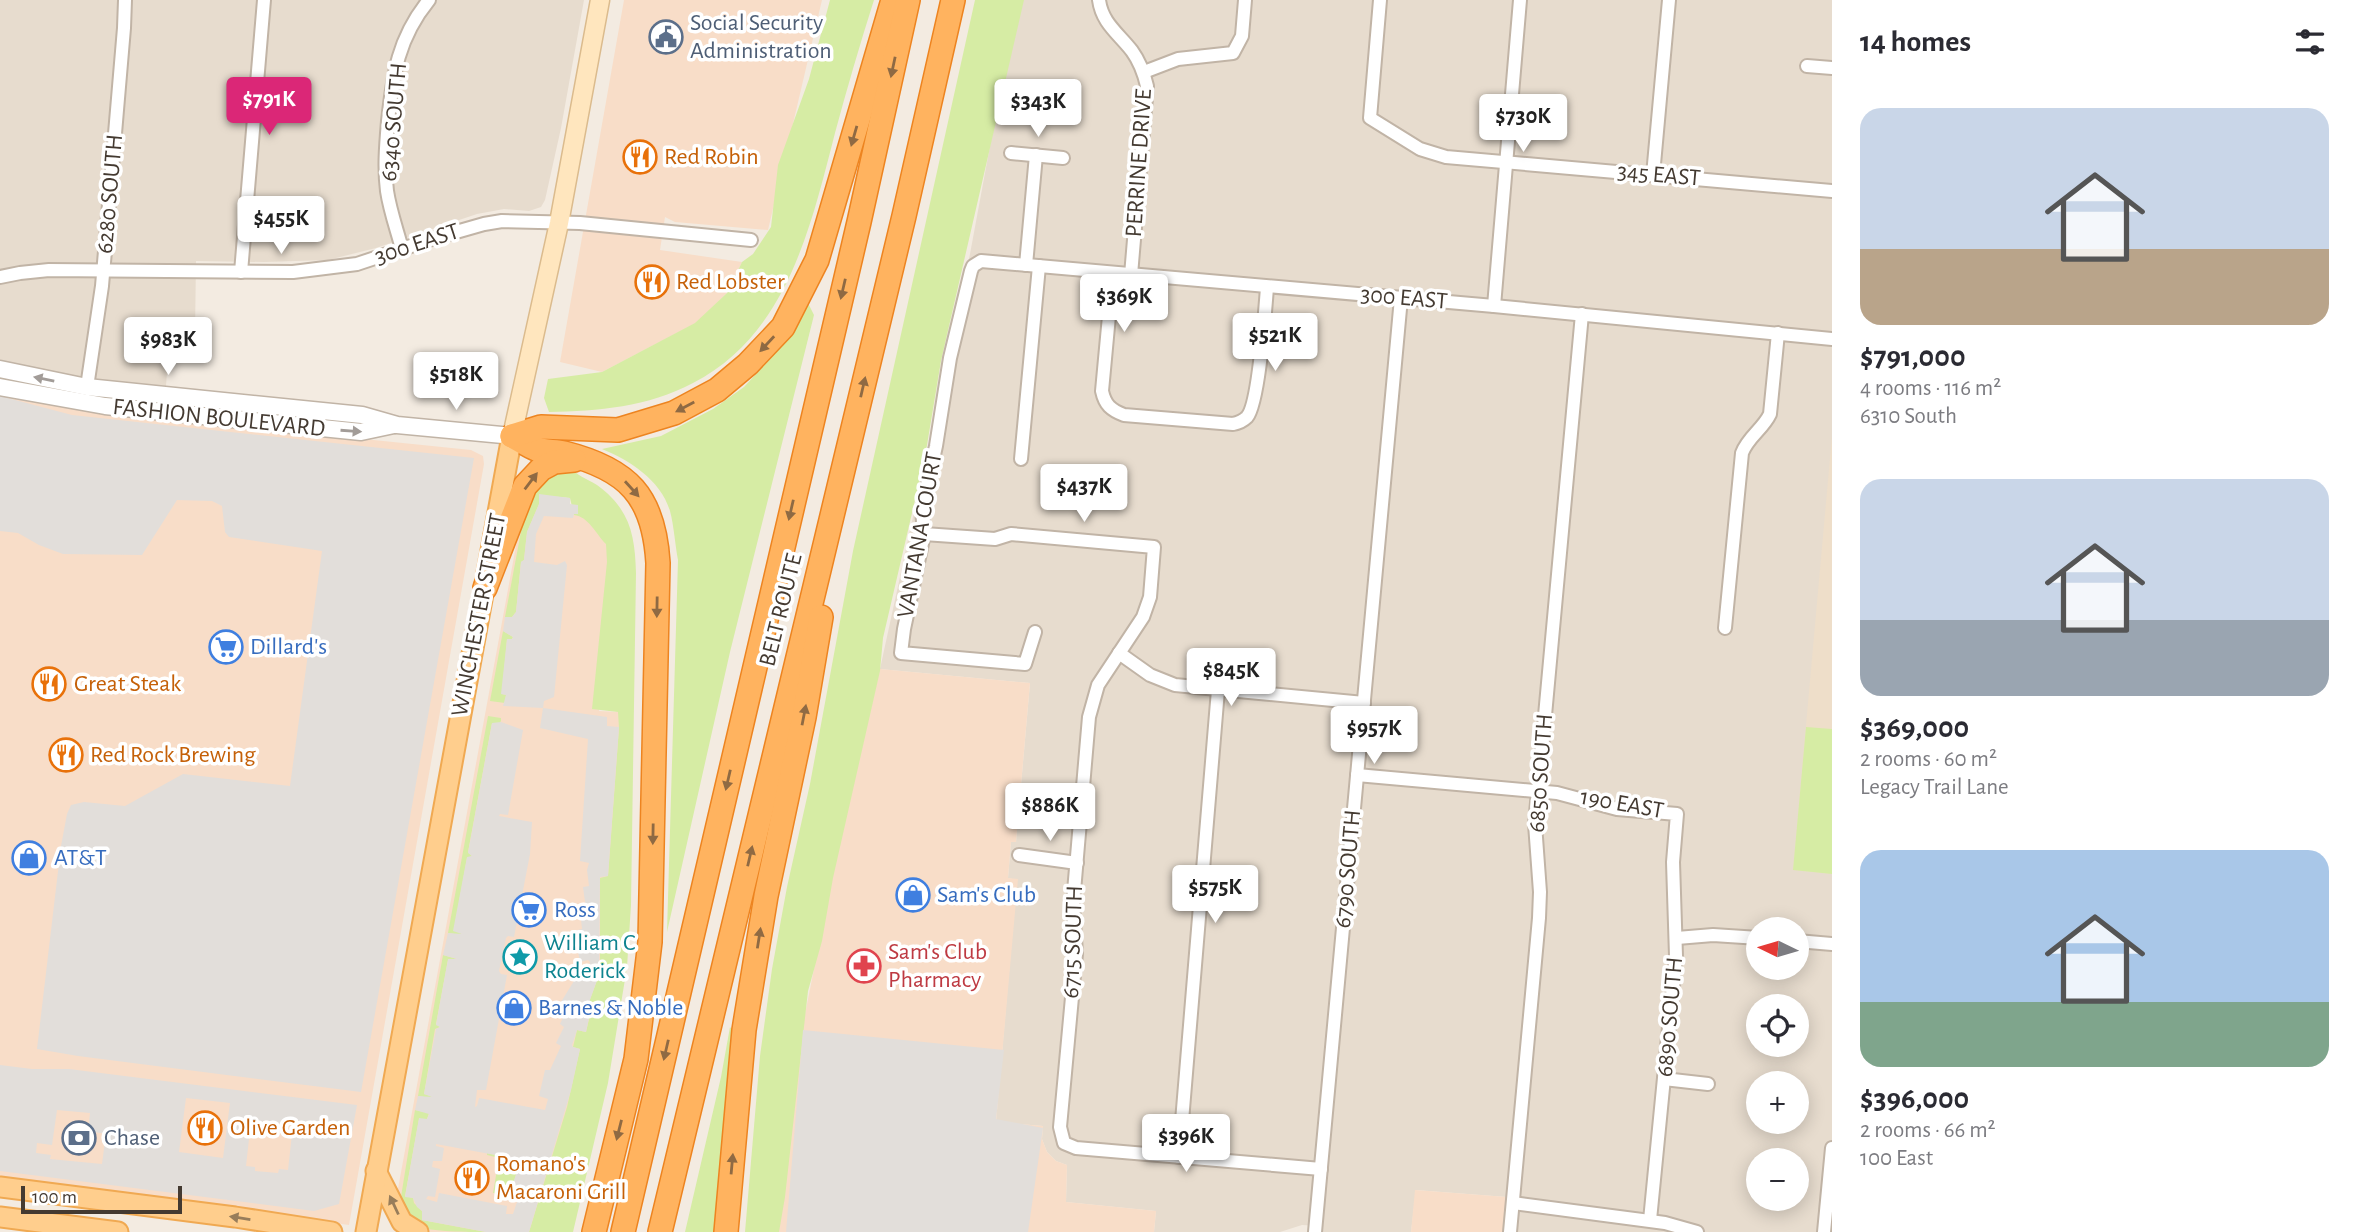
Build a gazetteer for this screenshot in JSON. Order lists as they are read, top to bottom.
{
  "streets": {
    "highway": ["BELT ROUTE"],
    "main road": ["WINCHESTER STREET"],
    "street": [
      "6340 SOUTH",
      "PERRINE DRIVE",
      "345 EAST",
      "6280 SOUTH",
      "300 EAST",
      "FASHION BOULEVARD",
      "VANTANA COURT",
      "6850 SOUTH",
      "190 EAST",
      "6790 SOUTH",
      "6715 SOUTH",
      "6890 SOUTH"
    ]
  },
  "crossings": [
    ["6340 SOUTH", "300 EAST"],
    ["PERRINE DRIVE", "300 EAST"],
    ["6280 SOUTH", "300 EAST"],
    ["6280 SOUTH", "FASHION BOULEVARD"],
    ["300 EAST", "VANTANA COURT"],
    ["300 EAST", "WINCHESTER STREET"],
    ["300 EAST", "6850 SOUTH"],
    ["300 EAST", "6790 SOUTH"],
    ["FASHION BOULEVARD", "WINCHESTER STREET"],
    ["VANTANA COURT", "6715 SOUTH"],
    ["6850 SOUTH", "190 EAST"],
    ["190 EAST", "6790 SOUTH"],
    ["190 EAST", "6890 SOUTH"]
  ],
  "places": {
    "public building": ["Social Security Administration"],
    "restaurant": [
      "Red Robin",
      "Red Lobster",
      "Great Steak",
      "Red Rock Brewing",
      "Olive Garden",
      "Romano's Macaroni Grill"
    ],
    "supermarket": ["Dillard's", "Ross"],
    "shop": ["AT&T", "Sam's Club", "Barnes & Noble"],
    "place": ["William C Roderick"],
    "pharmacy": ["Sam's Club Pharmacy"],
    "bank": ["Chase"]
  },
  "scale_bar": "100 m",
  "north": "left",
  "page": {
    "heading": "14 homes",
    "price": [
      "$791K",
      "$343K",
      "$730K",
      "$455K",
      "$369K",
      "$521K",
      "$983K",
      "$518K",
      "$437K",
      "$845K",
      "$957K",
      "$886K",
      "$575K",
      "$396K"
    ],
    "list": [
      {
        "name": "$791,000",
        "note": "4 rooms · 116 m² · 6310 South"
      },
      {
        "name": "$369,000",
        "note": "2 rooms · 60 m² · Legacy Trail Lane"
      },
      {
        "name": "$396,000",
        "note": "2 rooms · 66 m² · 100 East"
      }
    ],
    "map_buttons": ["+", "−"],
    "scale": "100 m"
  }
}
